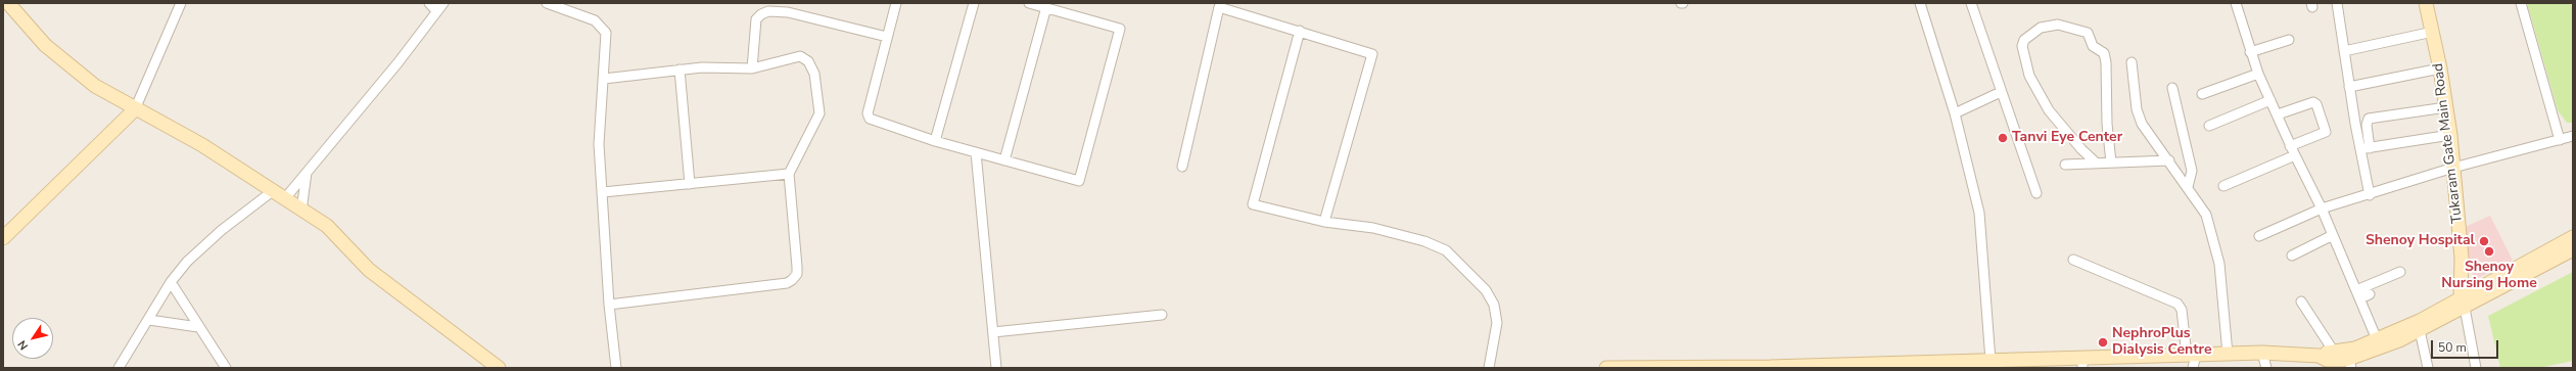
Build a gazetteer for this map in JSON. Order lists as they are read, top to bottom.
{
  "streets": {
    "main road": ["Tukaram Gate Main Road"]
  },
  "places": [
    "Tanvi Eye Center",
    "Shenoy Hospital",
    "Shenoy Nursing Home",
    "NephroPlus Dialysis Centre"
  ],
  "scale_bar": "50 m",
  "north": "bottom left"
}
